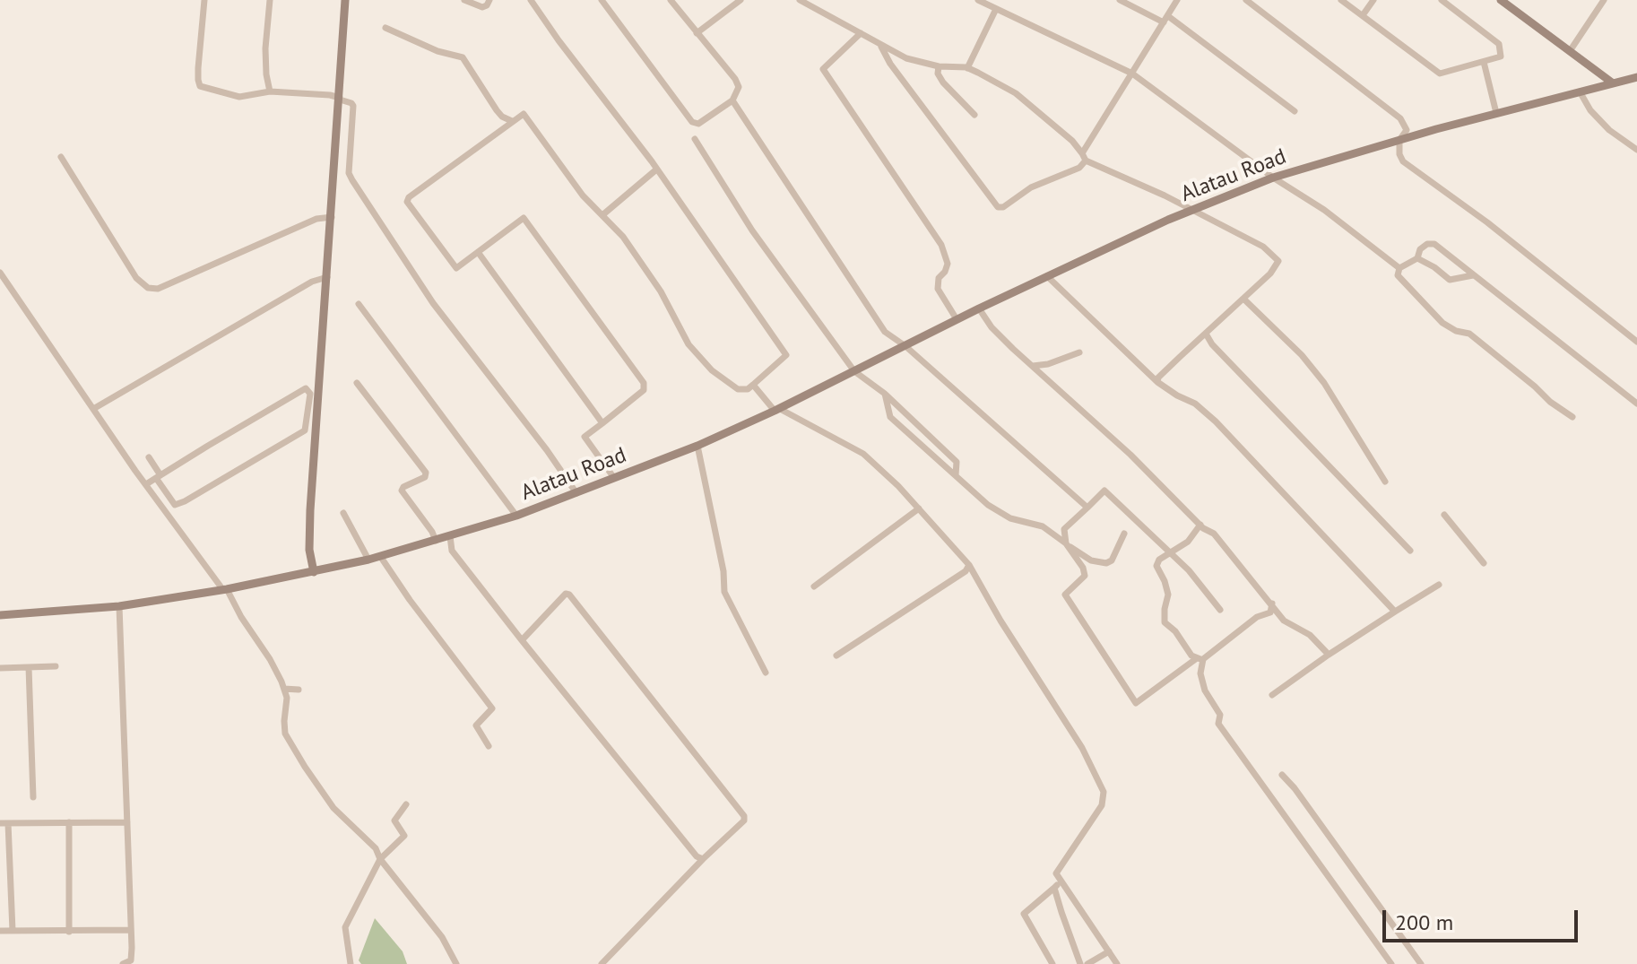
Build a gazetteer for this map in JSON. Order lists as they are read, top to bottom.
{
  "streets": {
    "main road": ["Alatau Road"]
  },
  "scale_bar": "200 m"
}
